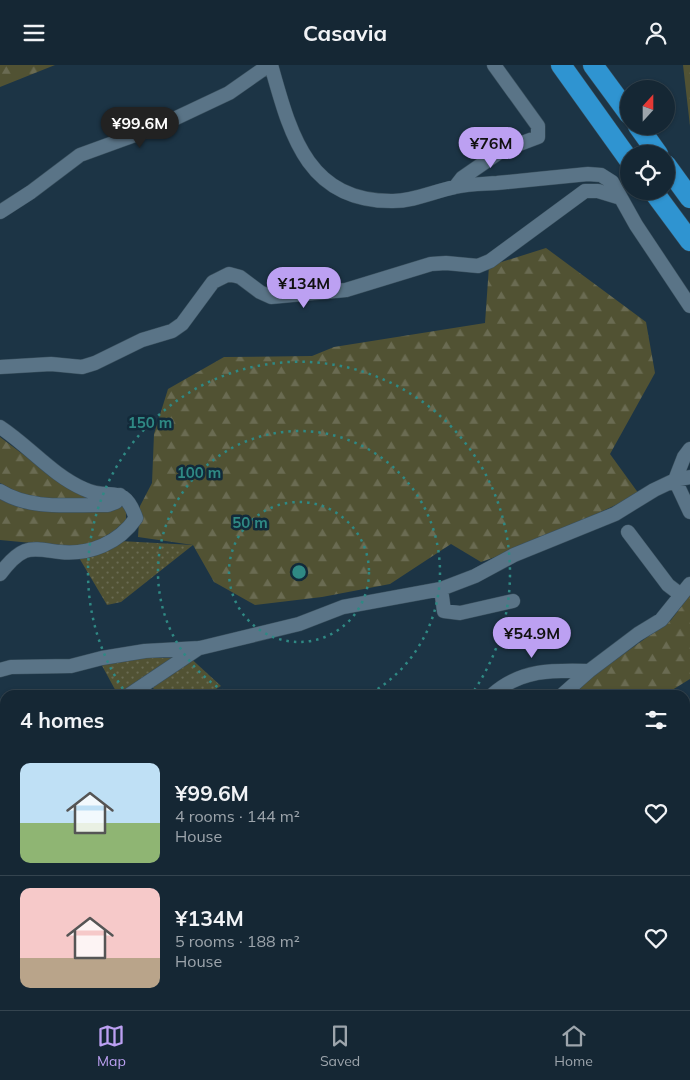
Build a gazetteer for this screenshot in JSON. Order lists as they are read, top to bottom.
{
  "north": "top",
  "page": {
    "header": "Casavia",
    "price": [
      "¥99.6M",
      "¥76M",
      "¥134M",
      "¥54.9M"
    ],
    "heading": "4 homes",
    "list": [
      {
        "name": "¥99.6M",
        "note": "4 rooms · 144 m² · House"
      },
      {
        "name": "¥134M",
        "note": "5 rooms · 188 m² · House"
      }
    ],
    "tabs": ["Map", "Saved", "Home"]
  },
  "rings": ["150 m", "100 m", "50 m"]
}
